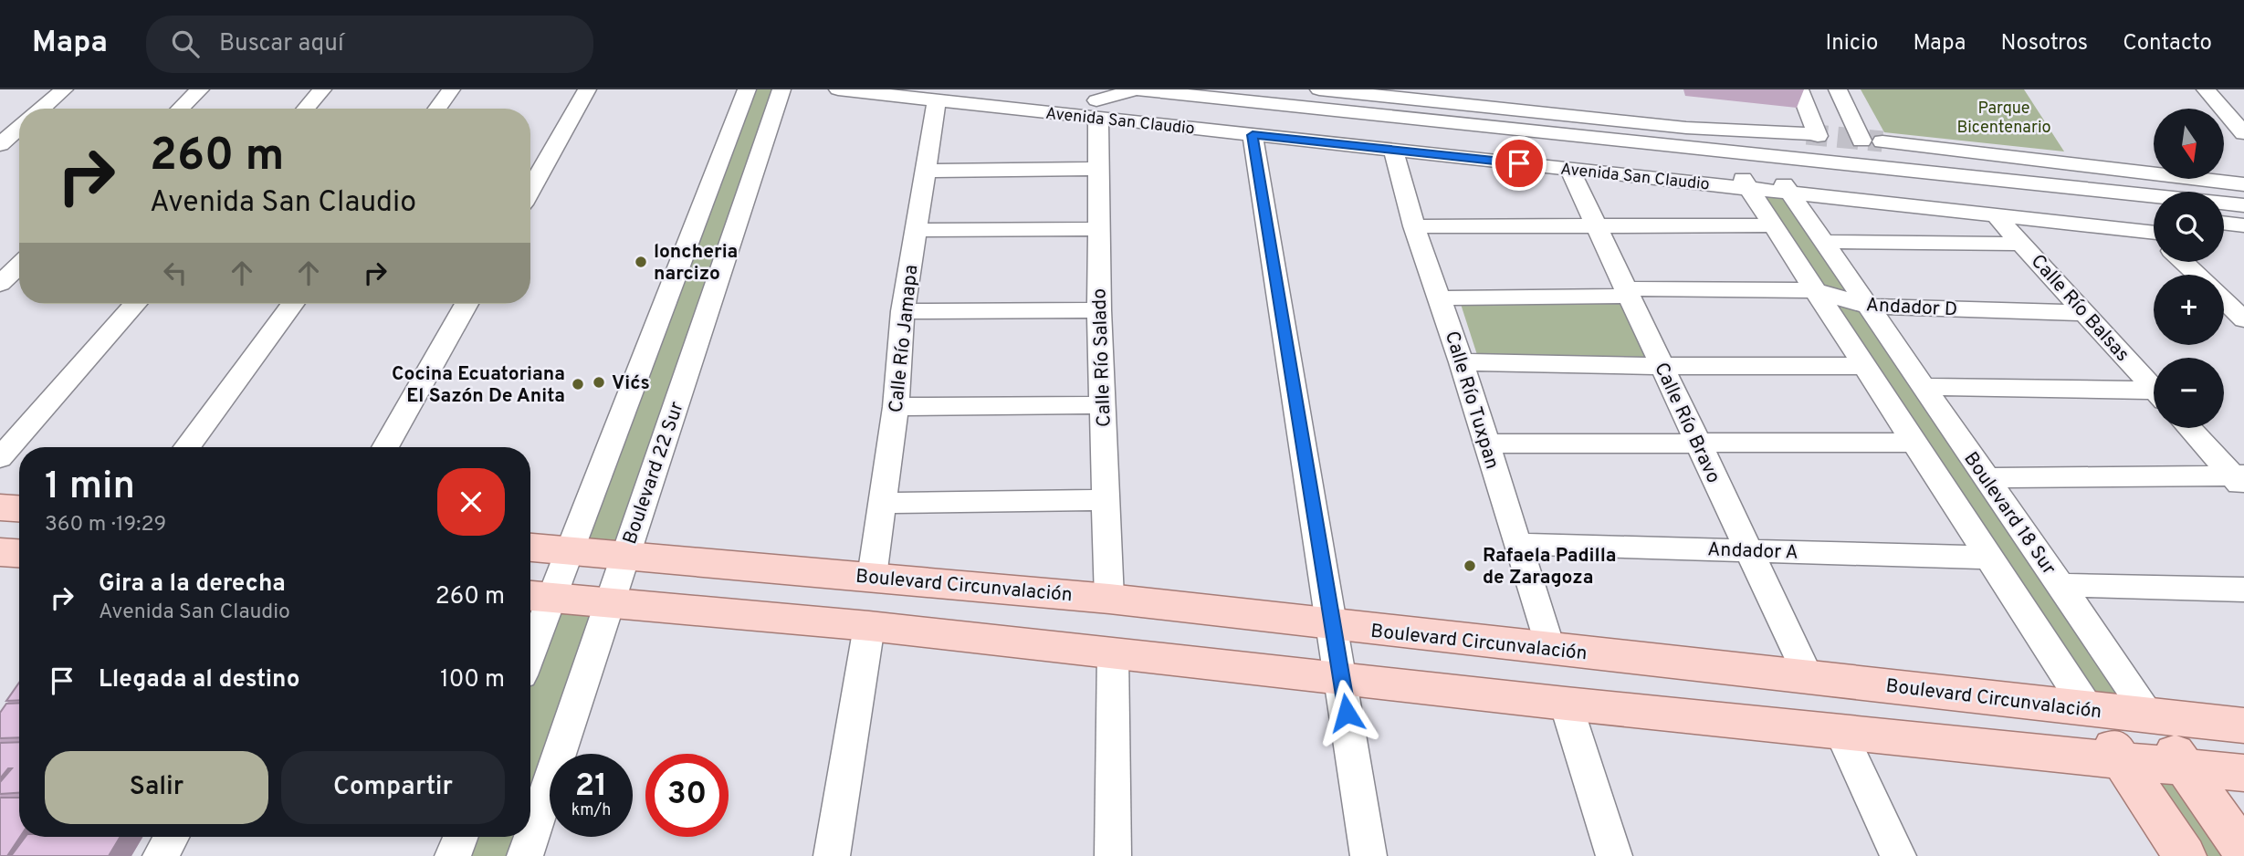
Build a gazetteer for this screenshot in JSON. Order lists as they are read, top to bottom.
{
  "streets": {
    "main road": ["Boulevard 18 Sur", "Boulevard Circunvalación"],
    "street": [
      "Avenida San Claudio",
      "Andador D",
      "Calle Río Balsas",
      "Calle Río Jamapa",
      "Calle Río Salado",
      "Calle Río Tuxpan",
      "Calle Río Bravo",
      "Boulevard 22 Sur",
      "Andador A"
    ]
  },
  "crossings": [
    ["Avenida San Claudio", "Calle Río Balsas"],
    ["Avenida San Claudio", "Calle Río Jamapa"],
    ["Avenida San Claudio", "Calle Río Salado"],
    ["Avenida San Claudio", "Calle Río Tuxpan"],
    ["Avenida San Claudio", "Calle Río Bravo"],
    ["Avenida San Claudio", "Boulevard 18 Sur"],
    ["Andador D", "Calle Río Balsas"],
    ["Andador D", "Calle Río Tuxpan"],
    ["Andador D", "Calle Río Bravo"],
    ["Andador D", "Boulevard 18 Sur"],
    ["Calle Río Jamapa", "Boulevard Circunvalación"],
    ["Calle Río Salado", "Boulevard Circunvalación"],
    ["Calle Río Tuxpan", "Andador A"],
    ["Calle Río Tuxpan", "Boulevard Circunvalación"],
    ["Calle Río Bravo", "Andador A"],
    ["Calle Río Bravo", "Boulevard Circunvalación"],
    ["Boulevard 22 Sur", "Boulevard Circunvalación"],
    ["Boulevard 18 Sur", "Boulevard Circunvalación"]
  ],
  "parks": ["Parque Bicentenario"],
  "places": [
    "loncheria narcizo",
    "Vic´s",
    "Cocina Ecuatoriana El Sazón De Anita",
    "Rafaela Padilla de Zaragoza"
  ],
  "north": "bottom",
  "page": {
    "header": "Mapa",
    "search": "Buscar aquí",
    "nav": [
      "Inicio",
      "Mapa",
      "Nosotros",
      "Contacto"
    ],
    "map_buttons": ["+", "−"],
    "turn": ["260 m", "Avenida San Claudio"],
    "heading": ["1 min", "360 m · 19:29"],
    "list": [
      {
        "name": "Gira a la derecha",
        "note": "Avenida San Claudio",
        "value": "260 m"
      },
      {
        "name": "Llegada al destino",
        "value": "100 m"
      }
    ],
    "buttons": ["Salir", "Compartir"],
    "speed": "21 km/h",
    "limit": "30"
  }
}
